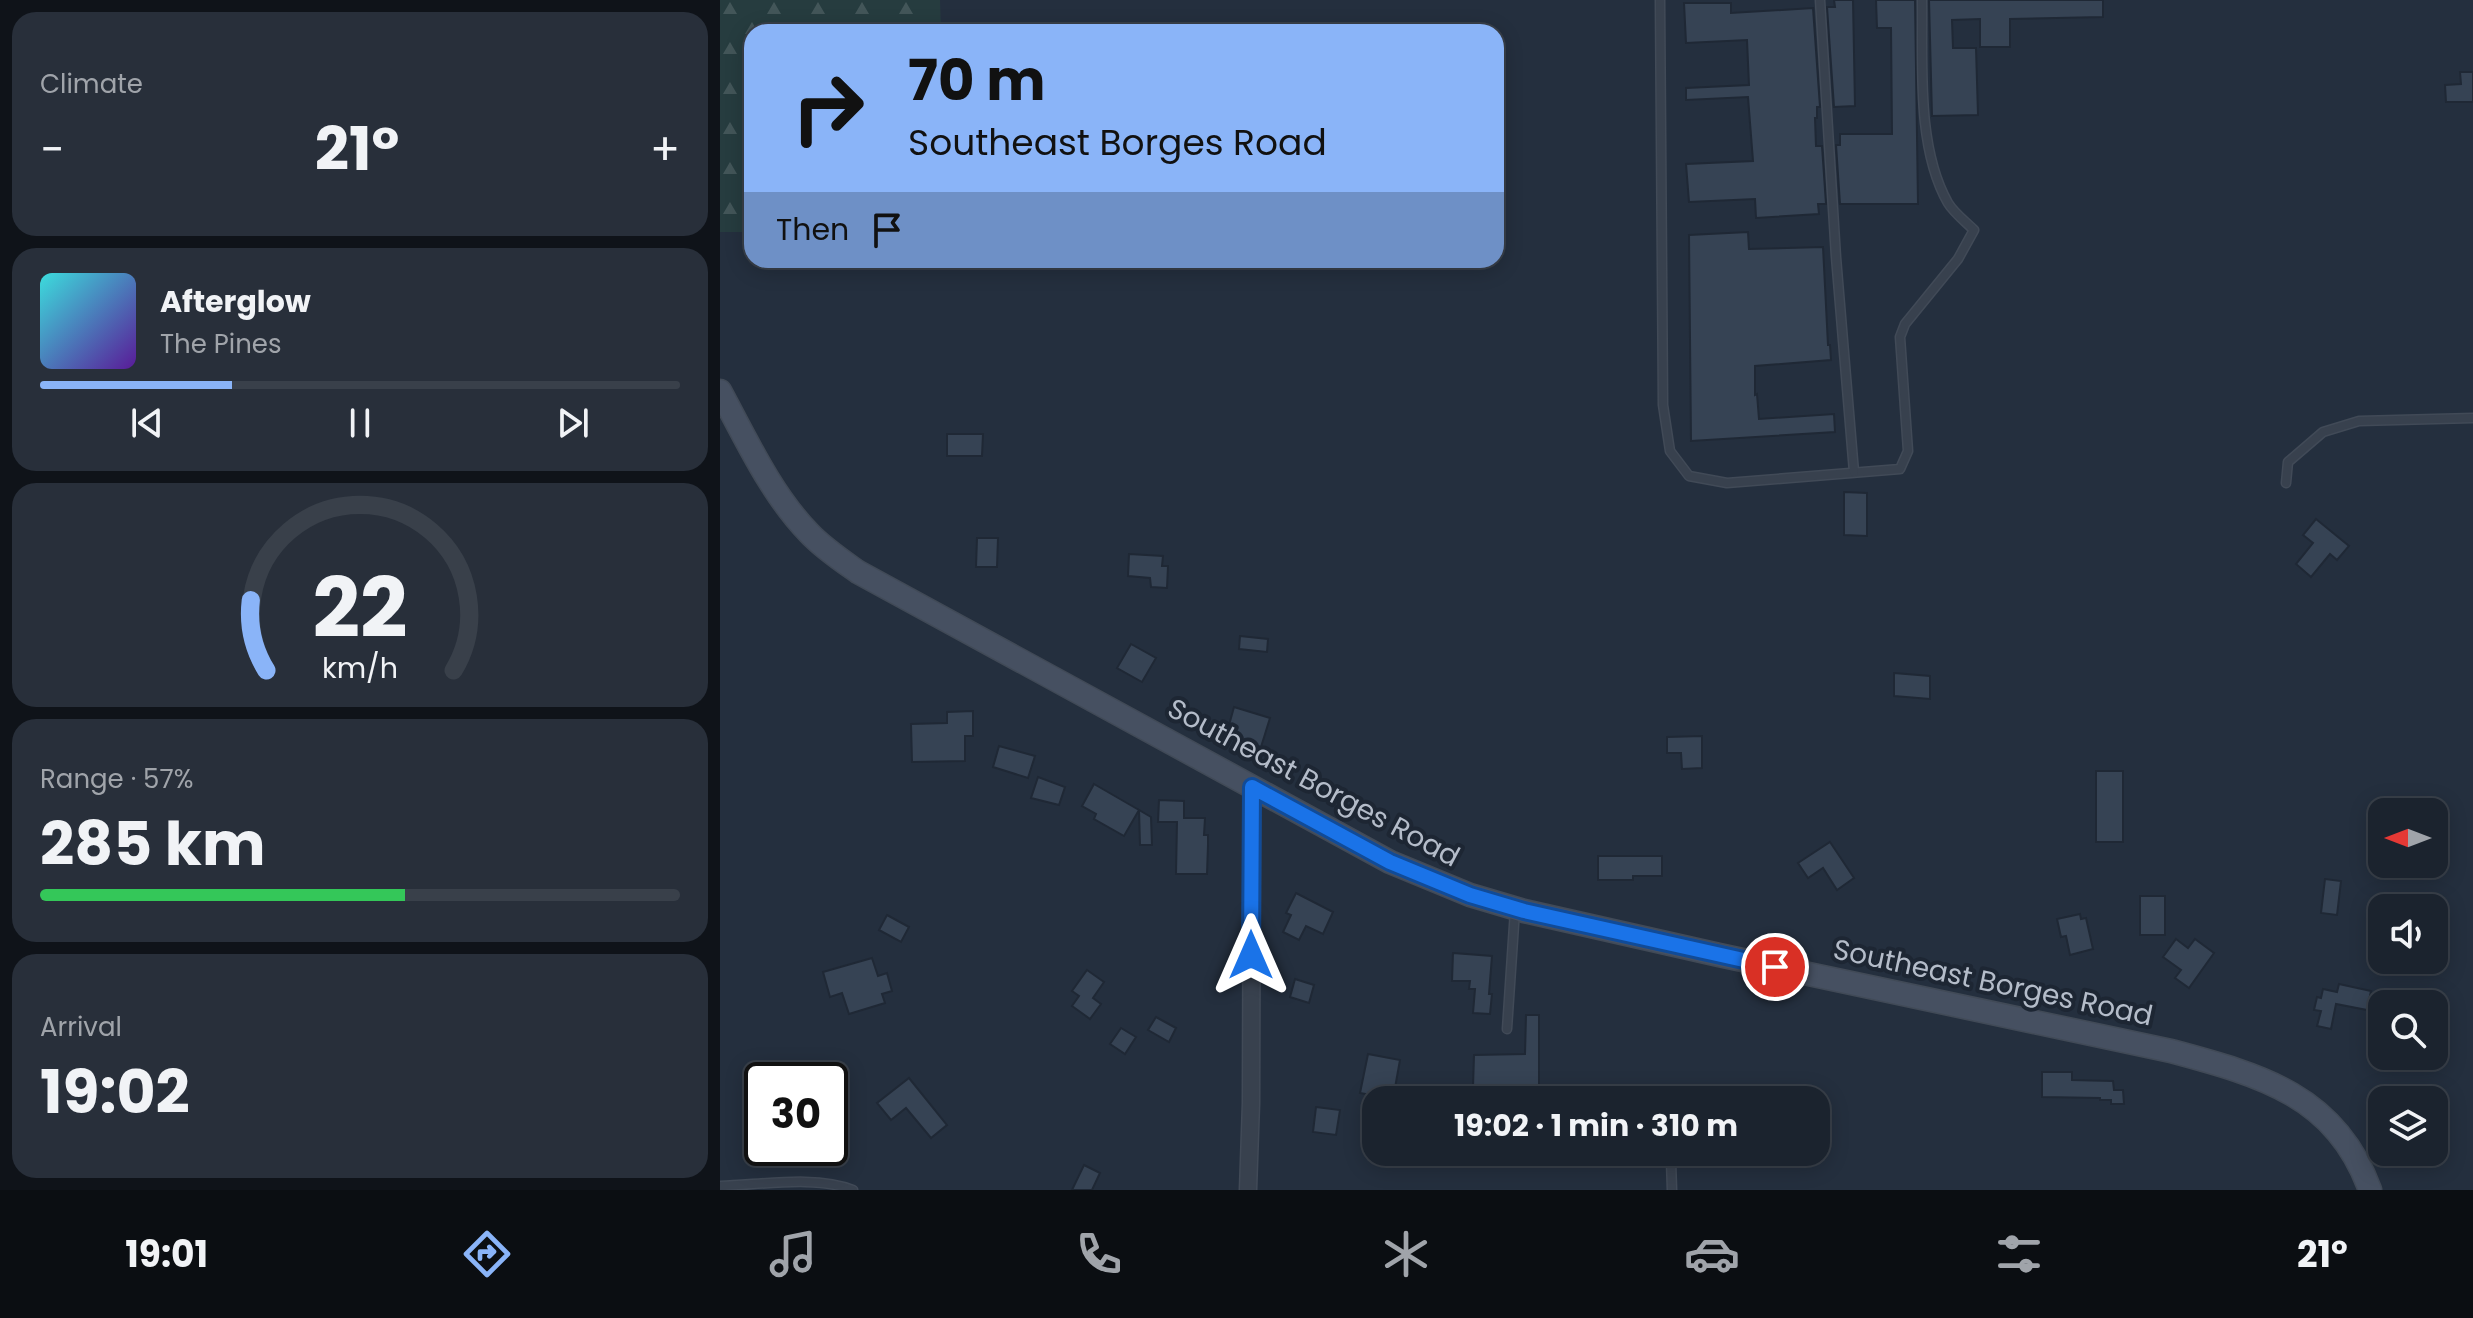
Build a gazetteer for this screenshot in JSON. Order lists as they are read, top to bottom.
{
  "streets": {
    "street": ["Southeast Borges Road"]
  },
  "north": "left",
  "page": {
    "tile": [
      "Climate",
      ["Range · 57%", "285 km"],
      ["Arrival", "19:02"]
    ],
    "turn": ["70 m", "Southeast Borges Road"],
    "heat": ["−", "21°", "+"],
    "then": "Then",
    "song": ["Afterglow", "The Pines"],
    "limit": "30",
    "trip": "19:02 · 1 min · 310 m",
    "tabs": ["19:01", "21°"],
    "gauge": ["22", "km/h"]
  }
}
